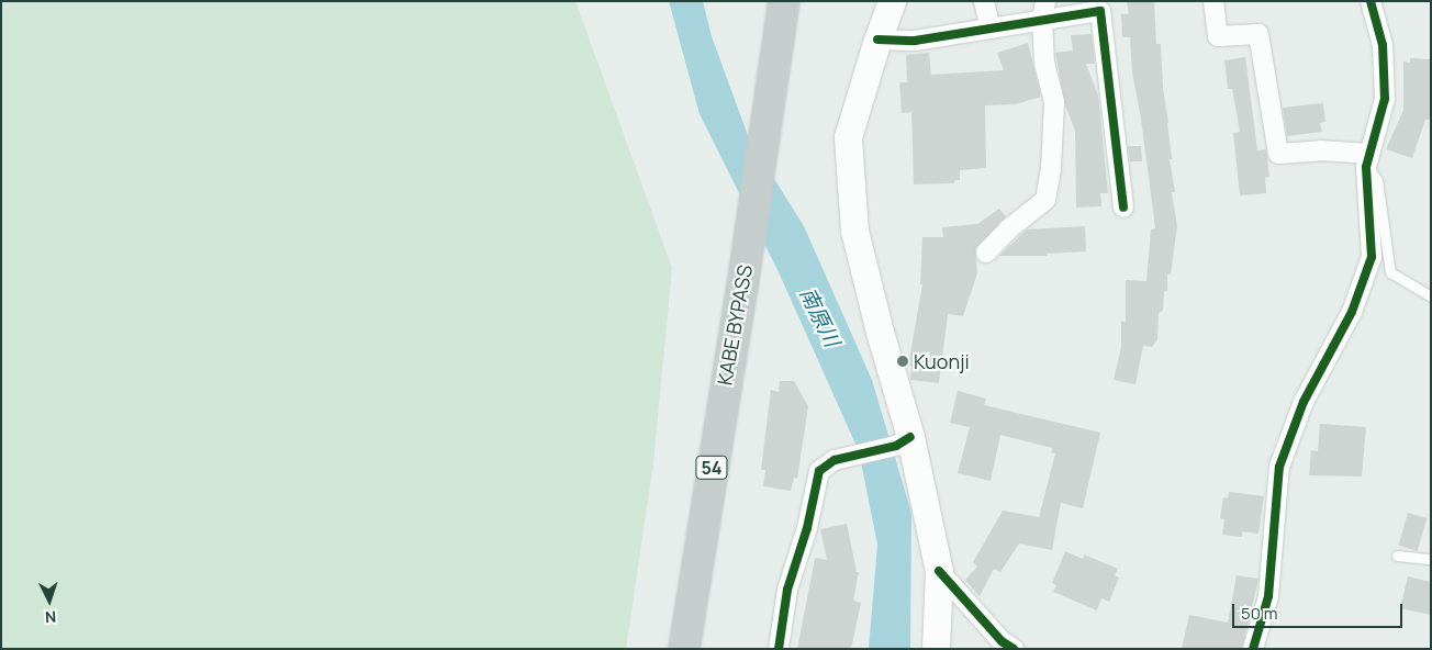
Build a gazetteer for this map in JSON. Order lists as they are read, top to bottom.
{
  "streets": {
    "highway": ["KABE BYPASS", "54"]
  },
  "water": ["南原川"],
  "places": ["Kuonji"],
  "scale_bar": "50 m",
  "north": "bottom"
}
